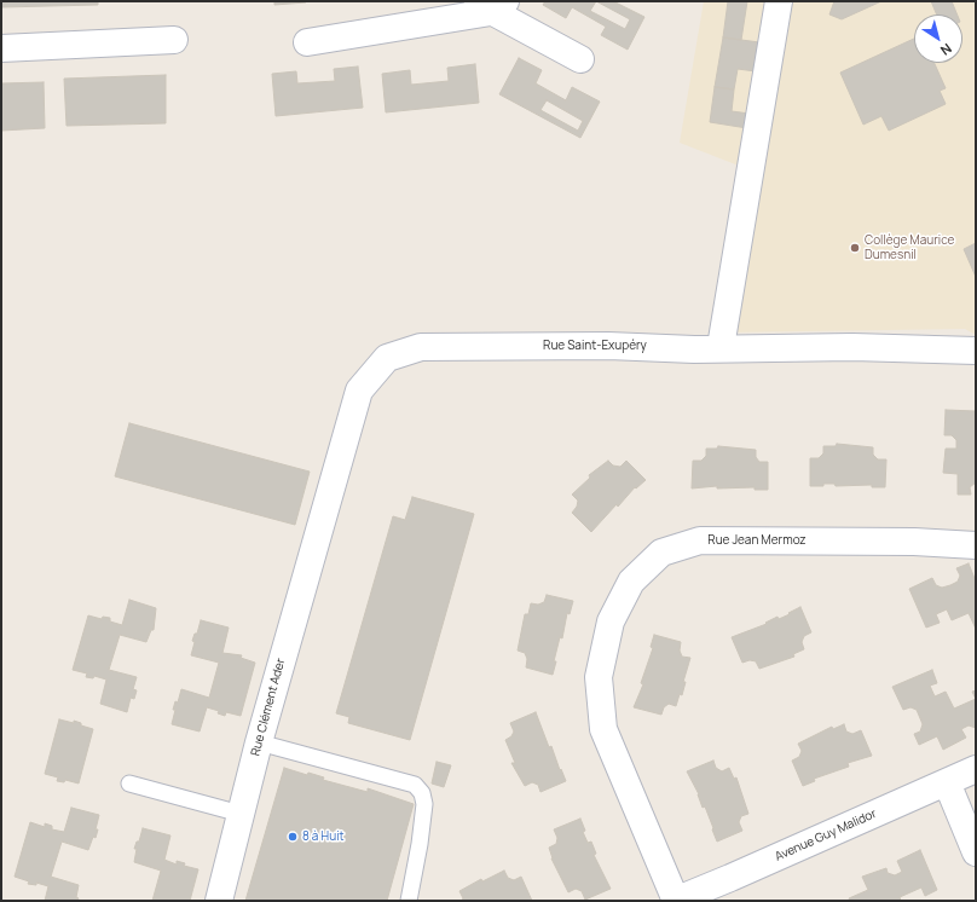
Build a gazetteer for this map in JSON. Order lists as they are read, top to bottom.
{
  "streets": {
    "street": [
      "Rue Saint-Exupéry",
      "Rue Jean Mermoz",
      "Rue Clément Ader",
      "Avenue Guy Malidor"
    ]
  },
  "crossings": [
    ["Rue Saint-Exupéry", "Rue Clément Ader"],
    ["Rue Jean Mermoz", "Avenue Guy Malidor"]
  ],
  "places": ["Collège Maurice Dumesnil", "8 à Huit"],
  "north": "bottom right"
}
